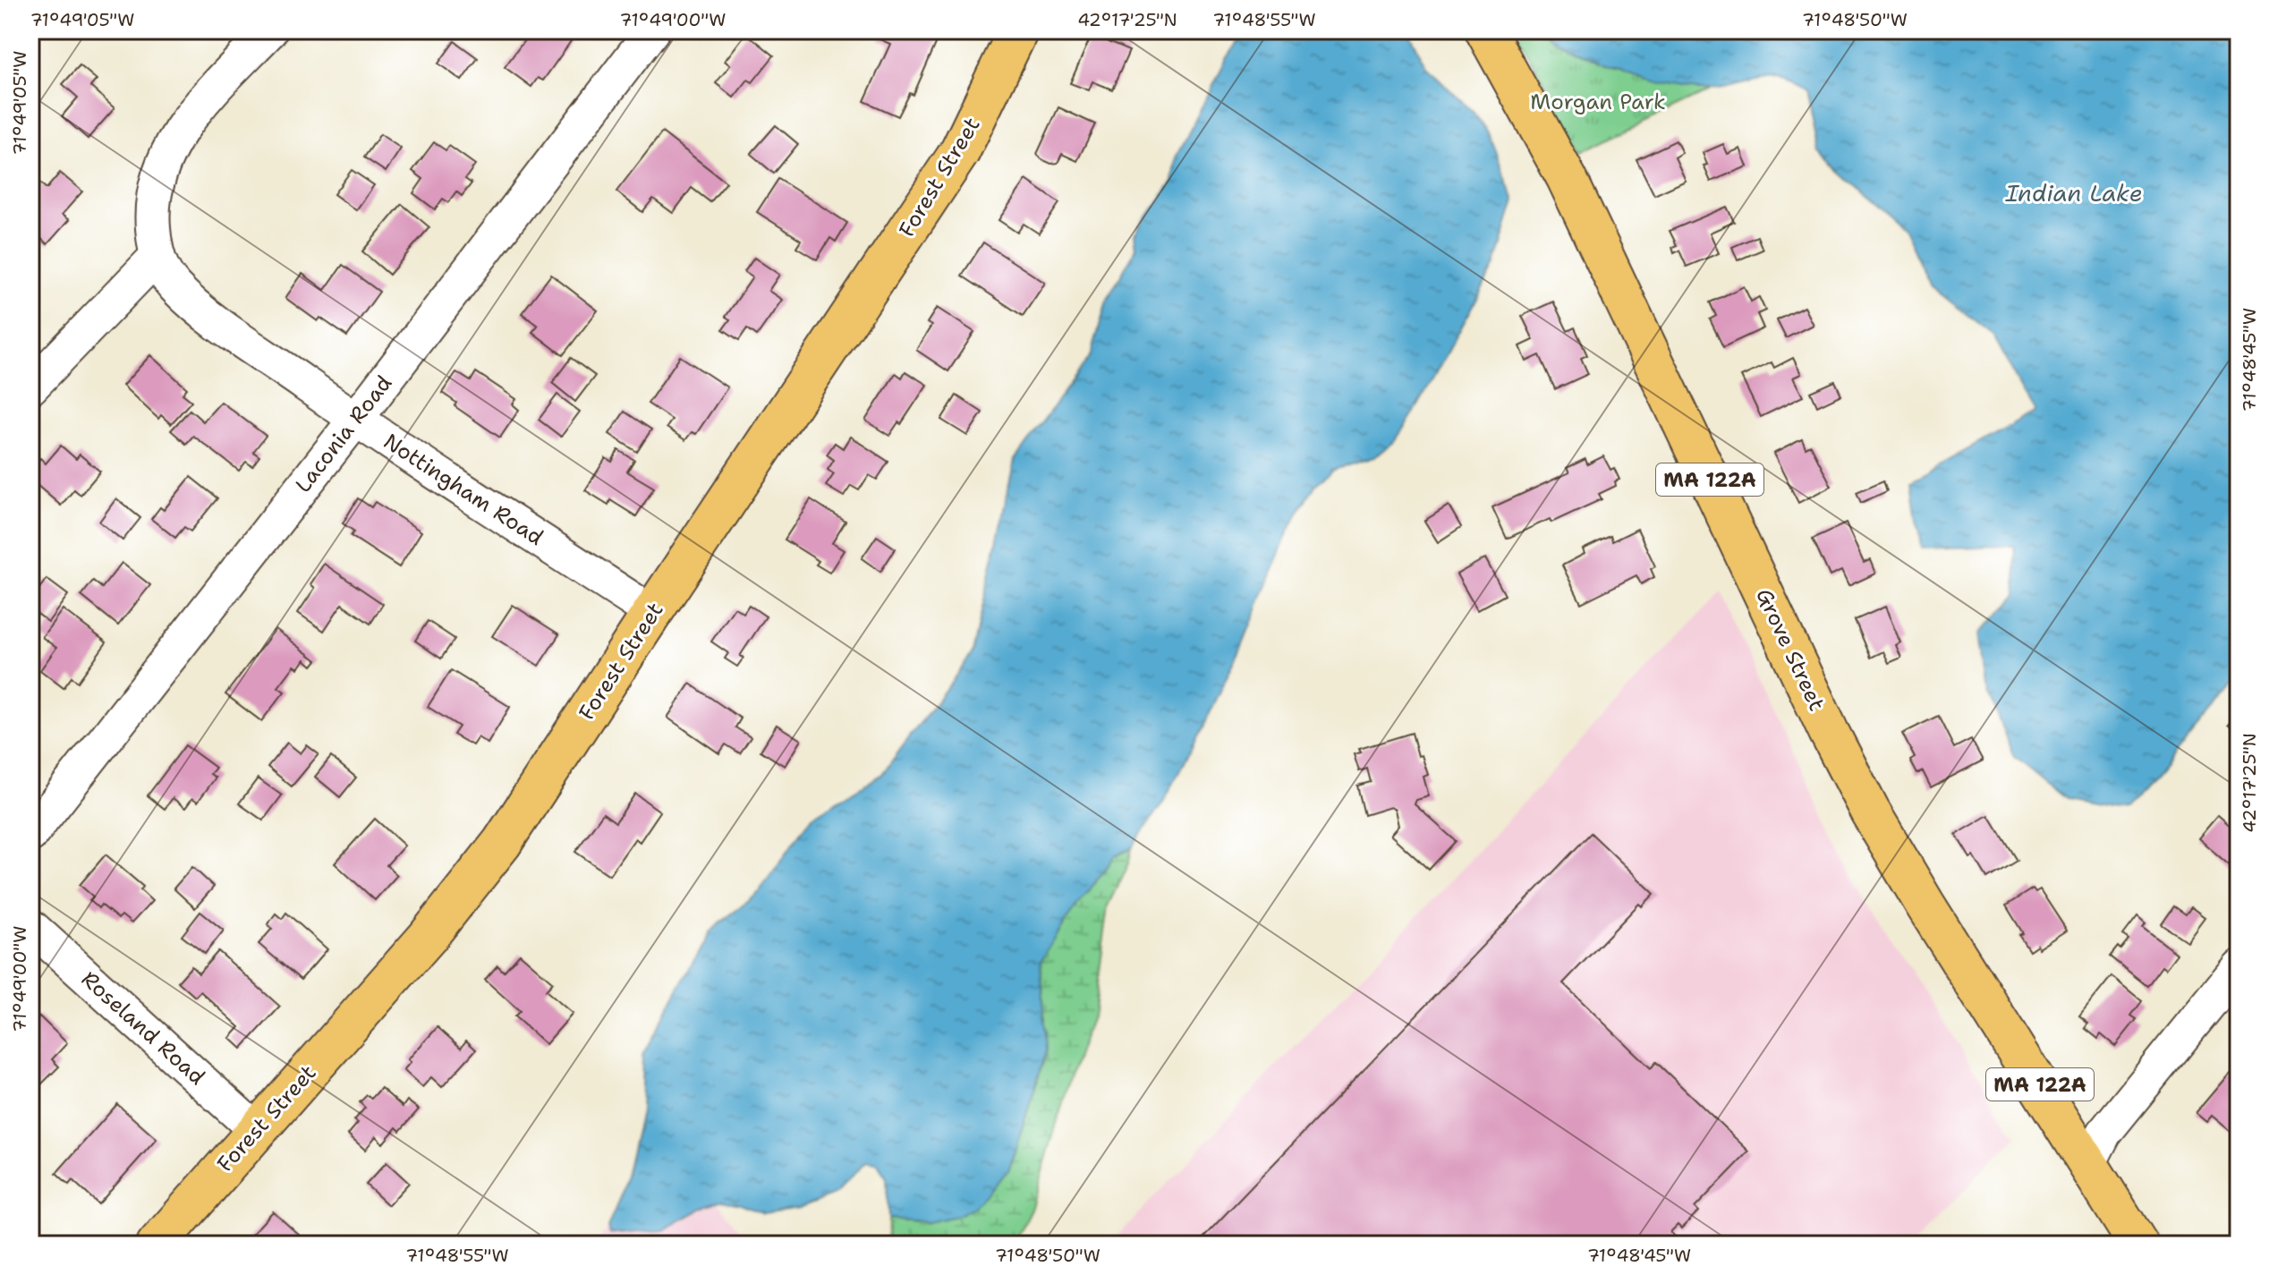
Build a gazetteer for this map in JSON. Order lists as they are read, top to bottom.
{
  "streets": {
    "main road": ["Forest Street", "MA 122A", "Grove Street"],
    "street": ["Laconia Road", "Nottingham Road", "Roseland Road"]
  },
  "crossings": [
    ["Forest Street", "Nottingham Road"],
    ["Forest Street", "Roseland Road"],
    ["Laconia Road", "Nottingham Road"]
  ],
  "water": ["Indian Lake"],
  "parks": ["Morgan Park"],
  "coordinates": [
    "71°49'05\"W",
    "71°49'00\"W",
    "42°17'25\"N",
    "71°48'55\"W",
    "71°48'50\"W",
    "71°48'45\"W"
  ]
}
